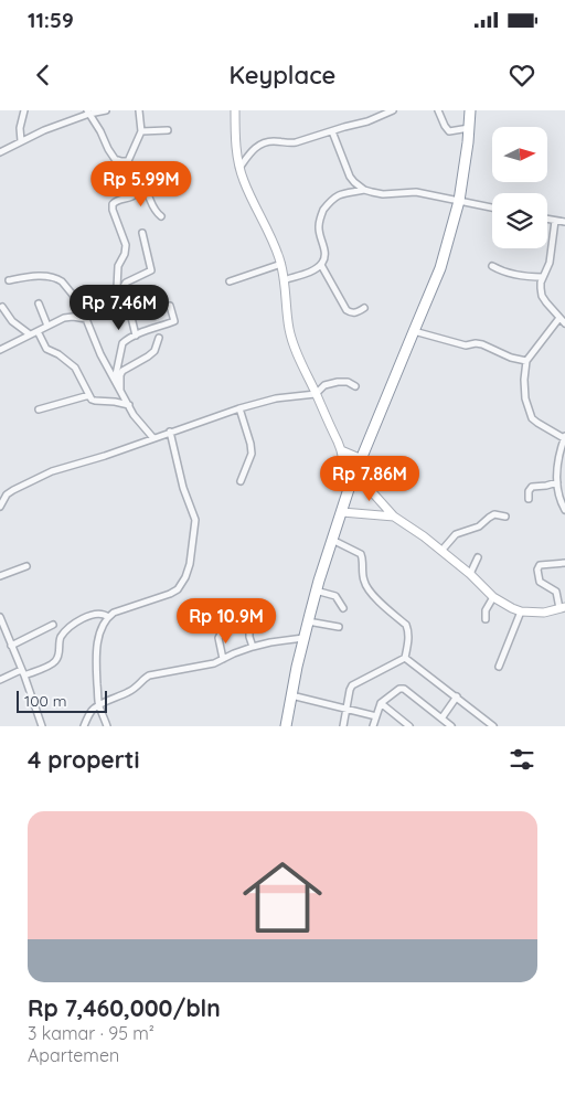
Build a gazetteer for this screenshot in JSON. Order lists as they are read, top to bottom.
{
  "scale_bar": "100 m",
  "north": "right",
  "page": {
    "status": "11:59",
    "header": "Keyplace",
    "price": [
      "Rp 5.99M",
      "Rp 7.46M",
      "Rp 7.86M",
      "Rp 10.9M"
    ],
    "scale": "100 m",
    "heading": "4 properti",
    "list": [
      {
        "name": "Rp 7,460,000/bln",
        "note": "3 kamar · 95 m² · Apartemen"
      }
    ]
  }
}
